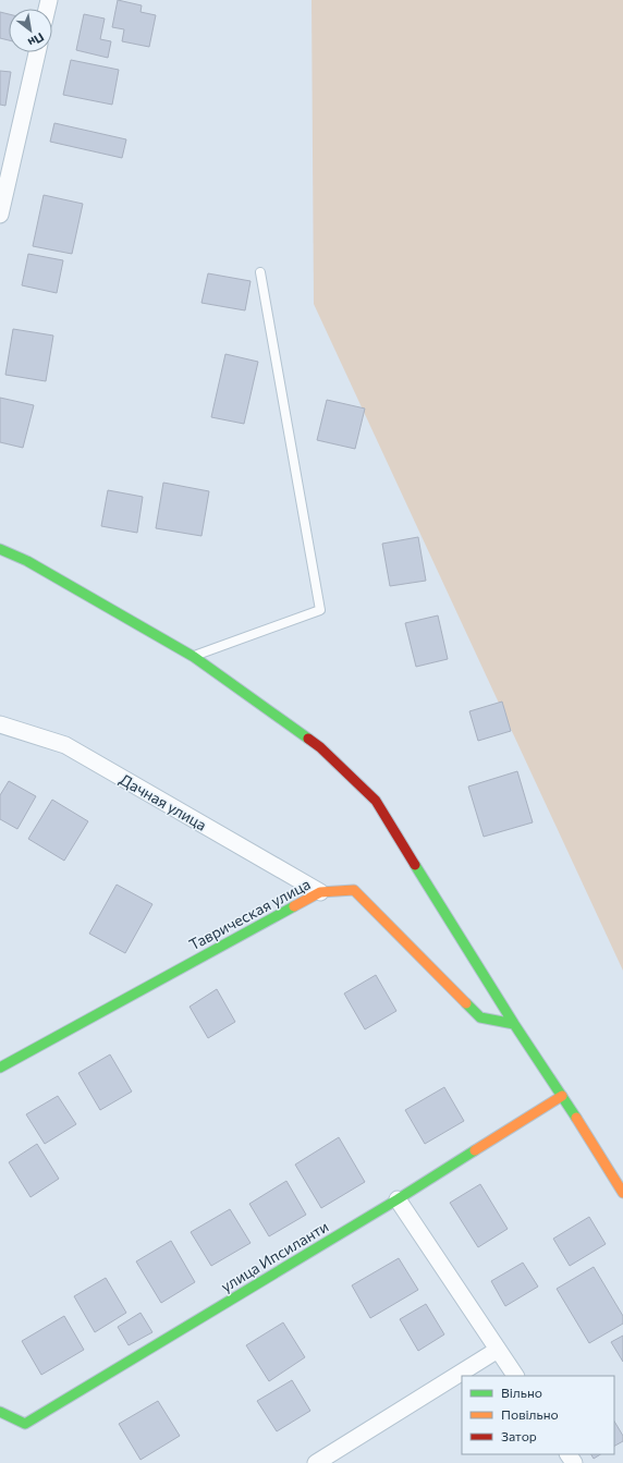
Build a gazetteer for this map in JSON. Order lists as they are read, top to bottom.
{
  "streets": {
    "street": ["Дачная улица", "Таврическая улица", "улица Ипсиланти"]
  },
  "crossings": [
    ["Дачная улица", "Таврическая улица"]
  ],
  "legend": ["Вільно", "Повільно", "Затор"],
  "north": "bottom right"
}
